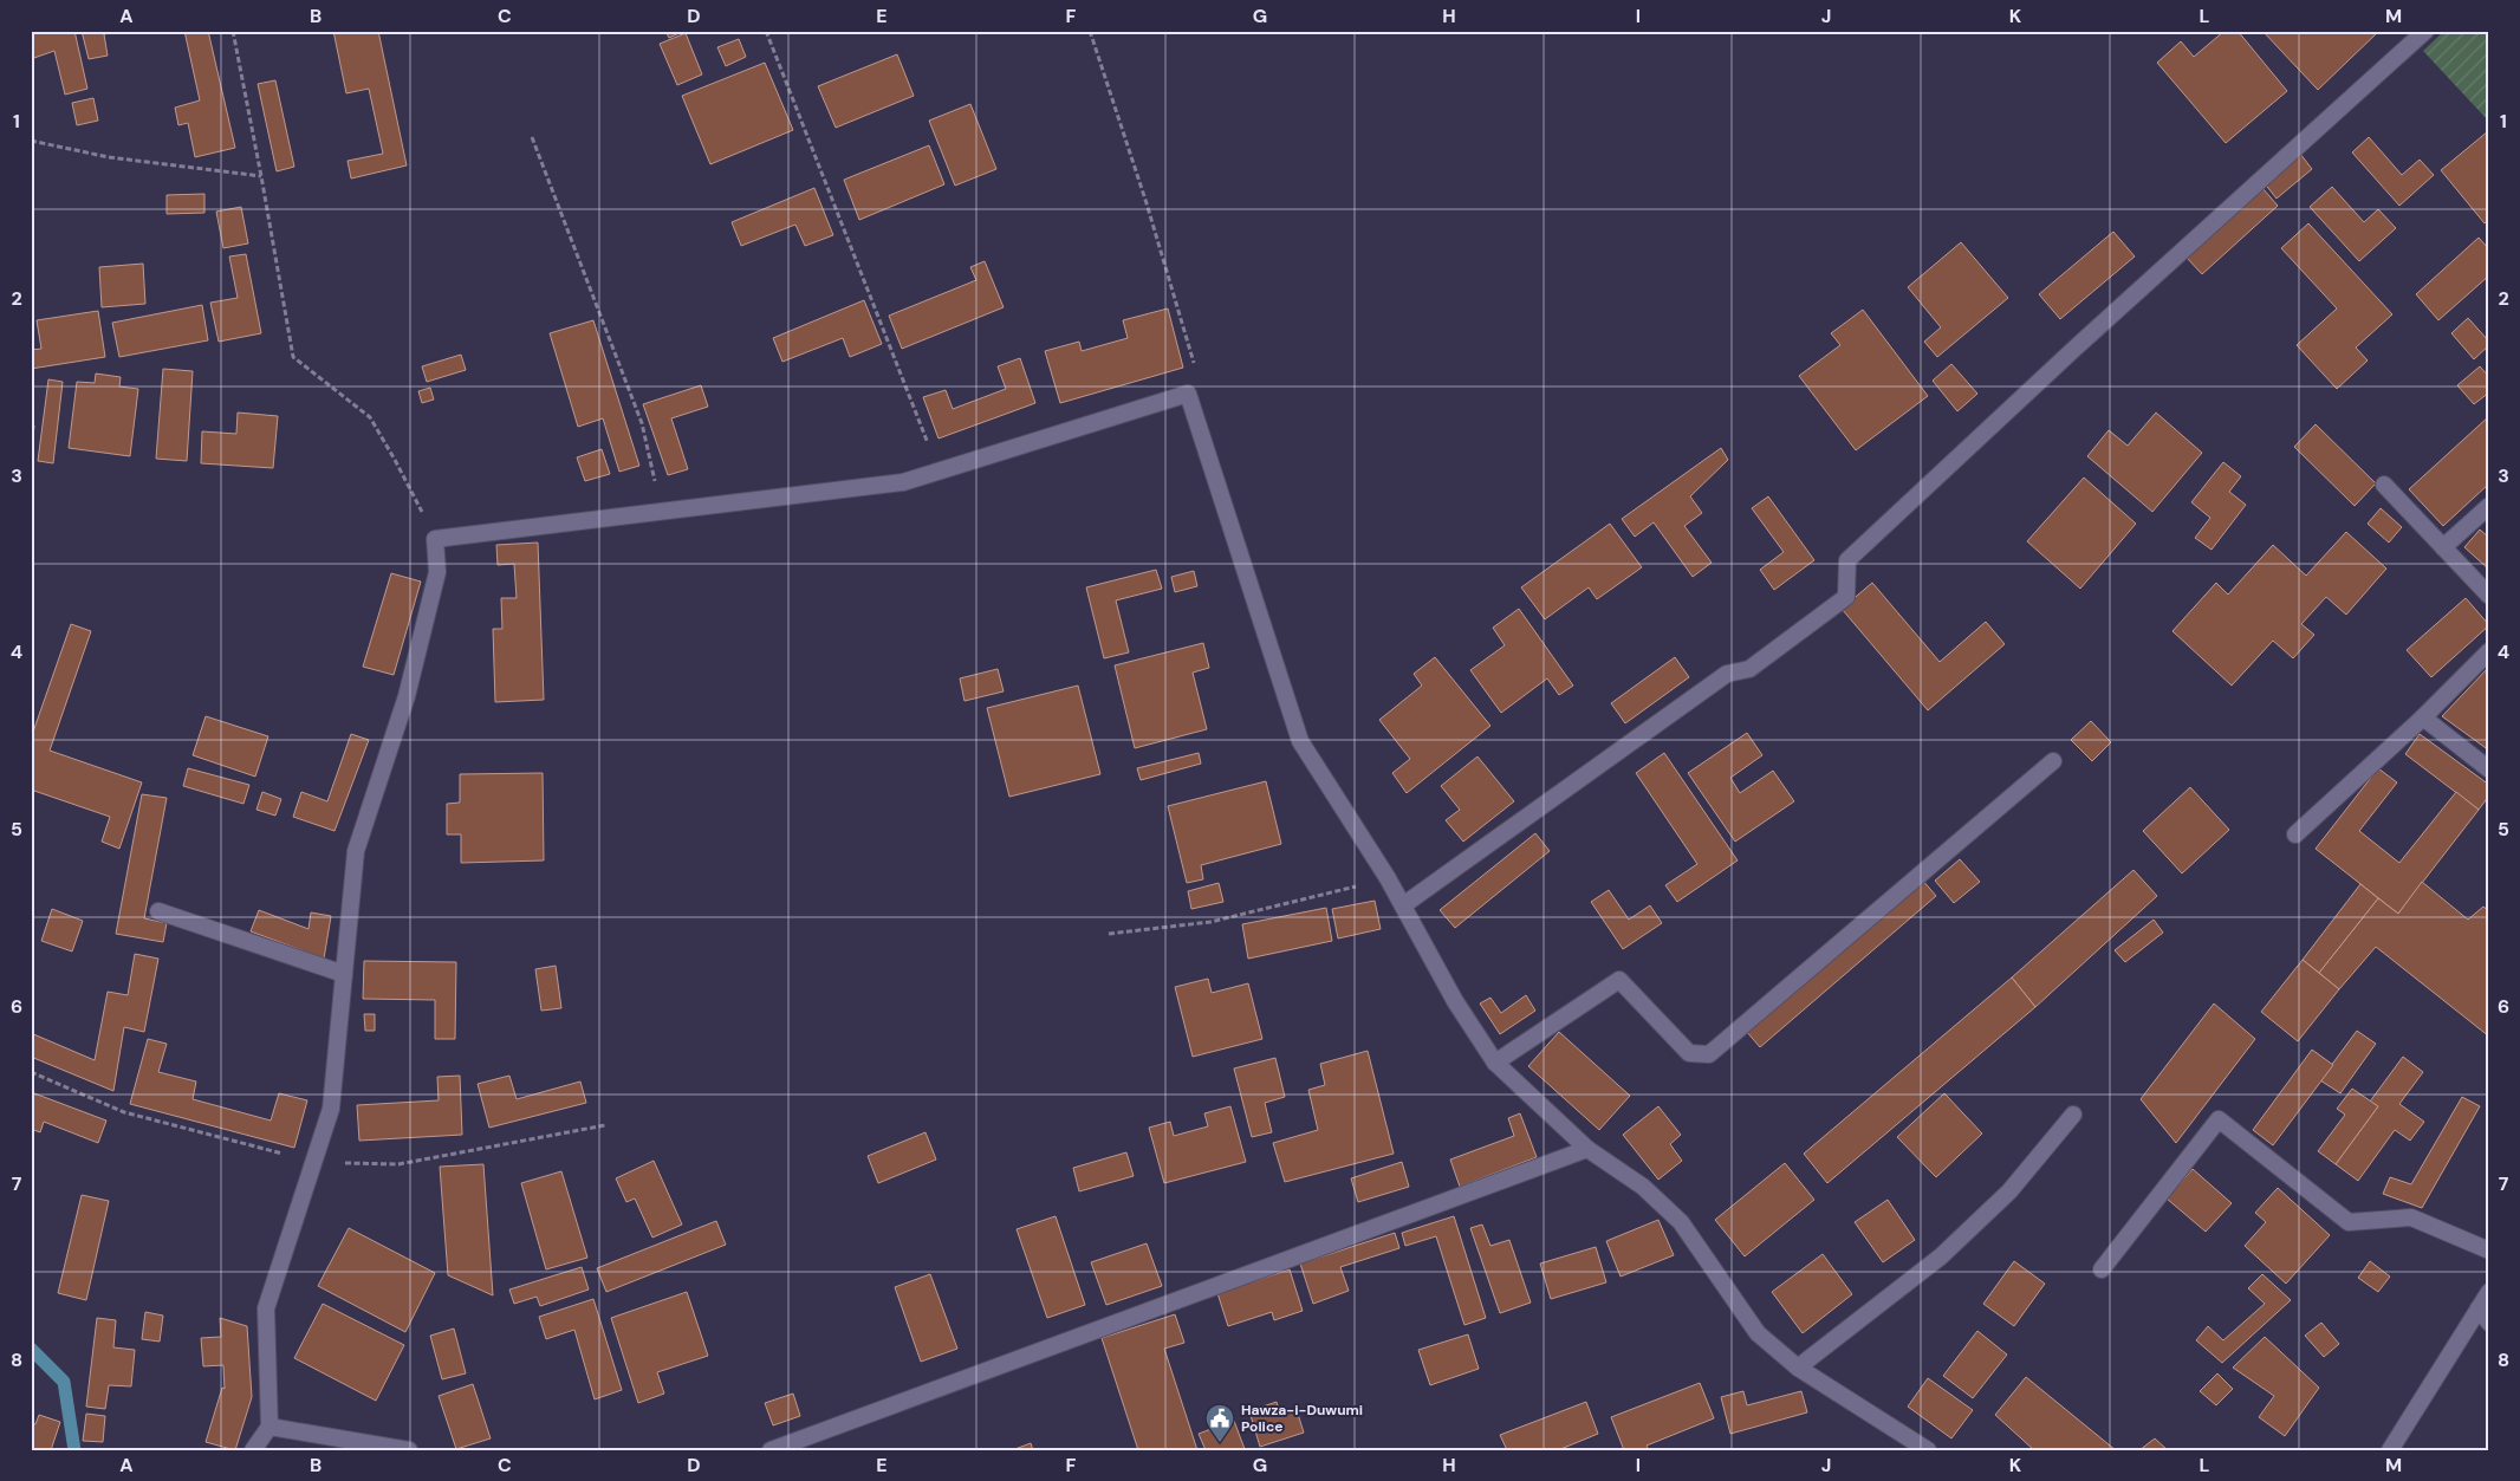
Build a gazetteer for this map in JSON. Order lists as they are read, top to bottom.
{
  "places": {
    "public building": ["Hawza-i-Duwumi Police"]
  },
  "grid": {
    "columns": [
      "A",
      "B",
      "C",
      "D",
      "E",
      "F",
      "G",
      "H",
      "I",
      "J",
      "K",
      "L",
      "M"
    ],
    "rows": [
      "1",
      "2",
      "3",
      "4",
      "5",
      "6",
      "7",
      "8"
    ]
  }
}
